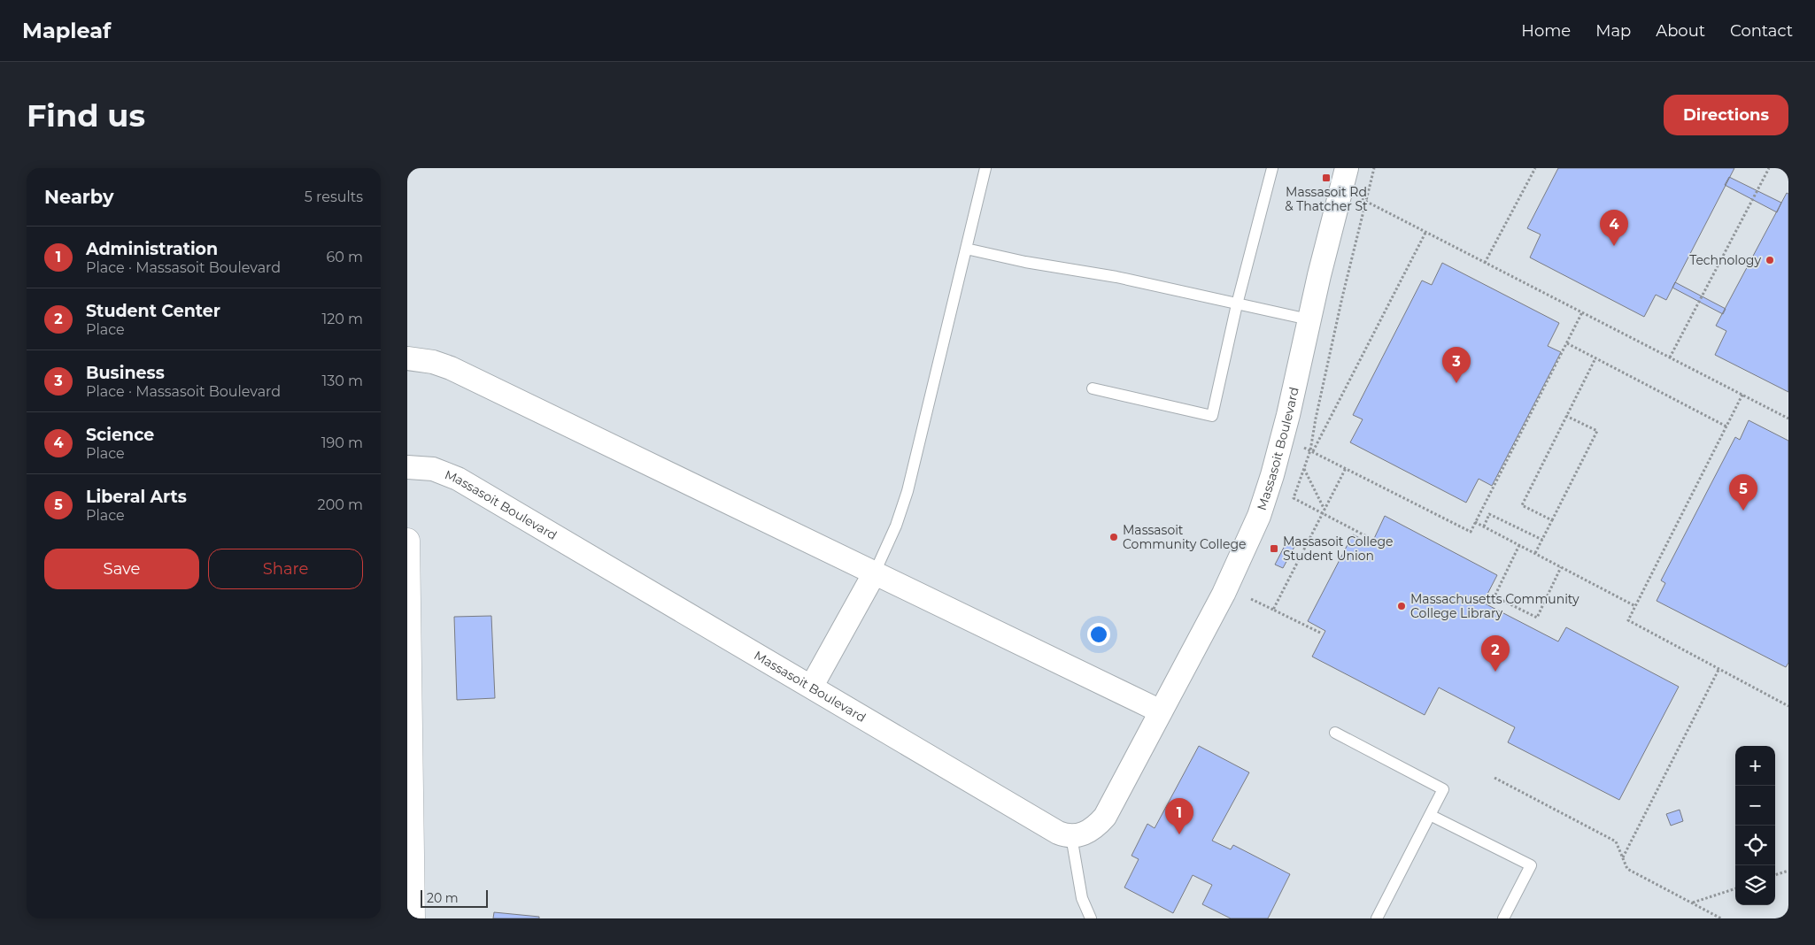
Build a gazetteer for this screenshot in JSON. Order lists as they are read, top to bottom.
{
  "streets": {
    "street": ["Massasoit Boulevard"]
  },
  "places": {
    "transit": ["Massasoit Rd & Thatcher St", "Massasoit College Student Union"],
    "other": ["Technology", "Massasoit Community College", "Massachusetts Community College Library"]
  },
  "scale_bar": "20 m",
  "page": {
    "header": "Mapleaf",
    "nav": [
      "Home",
      "Map",
      "About",
      "Contact"
    ],
    "buttons": [
      "Directions",
      ["Save", "Share"]
    ],
    "title": "Find us",
    "heading": ["Nearby", "5 results"],
    "pins": [
      "4",
      "3",
      "5",
      "2",
      "1"
    ],
    "list": [
      {
        "mark": "1",
        "name": "Administration",
        "note": "Place · Massasoit Boulevard",
        "value": "60 m"
      },
      {
        "mark": "2",
        "name": "Student Center",
        "note": "Place",
        "value": "120 m"
      },
      {
        "mark": "3",
        "name": "Business",
        "note": "Place · Massasoit Boulevard",
        "value": "130 m"
      },
      {
        "mark": "4",
        "name": "Science",
        "note": "Place",
        "value": "190 m"
      },
      {
        "mark": "5",
        "name": "Liberal Arts",
        "note": "Place",
        "value": "200 m"
      }
    ],
    "map_buttons": ["+", "−"],
    "scale": "20 m"
  }
}
